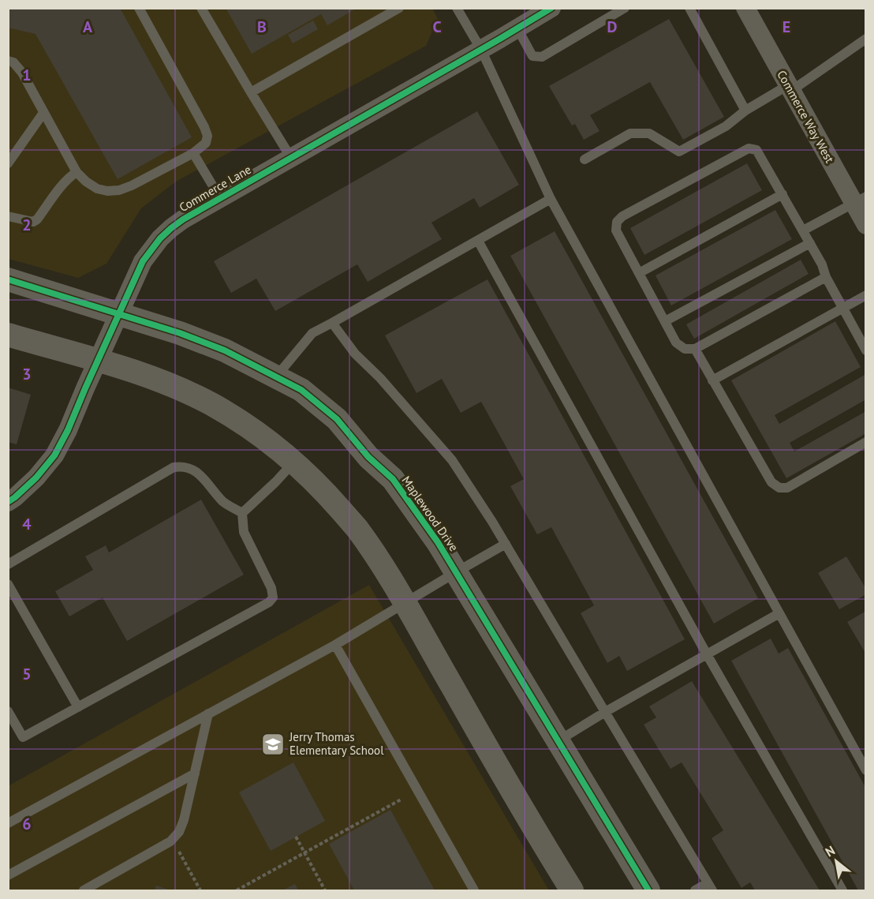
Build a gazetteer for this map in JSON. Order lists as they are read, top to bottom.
{
  "streets": {
    "street": ["Commerce Way West", "Commerce Lane", "Maplewood Drive"]
  },
  "crossings": [
    ["Commerce Lane", "Maplewood Drive"]
  ],
  "places": {
    "school or university": ["Jerry Thomas Elementary School"]
  },
  "north": "top left",
  "grid": {
    "columns": [
      "A",
      "B",
      "C",
      "D",
      "E"
    ],
    "rows": [
      "1",
      "2",
      "3",
      "4",
      "5",
      "6"
    ]
  }
}
